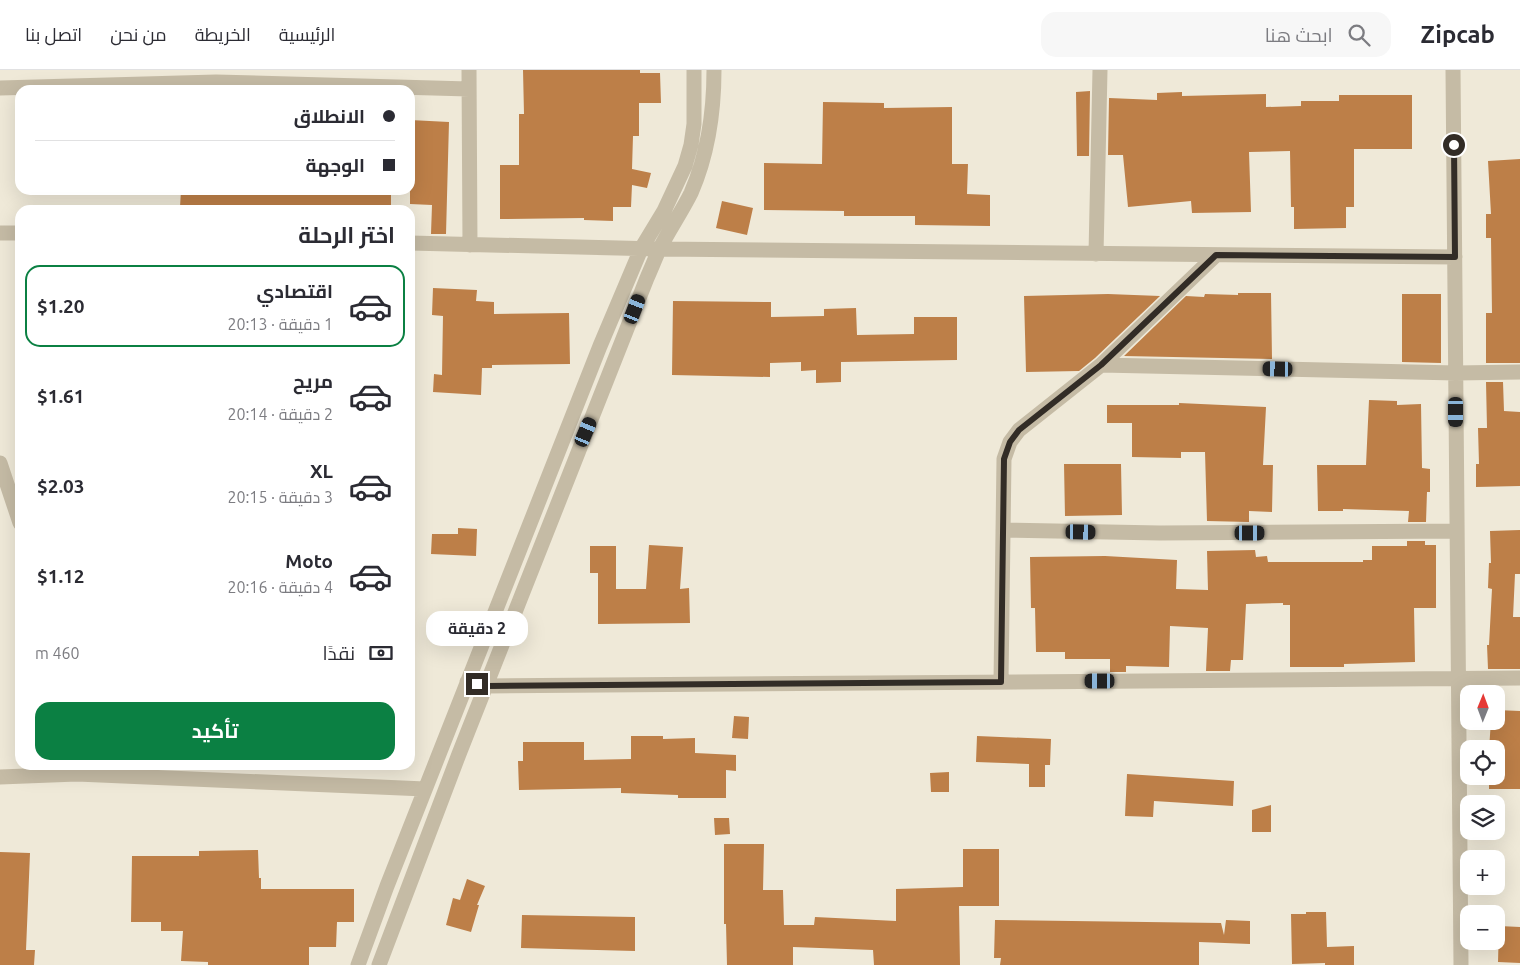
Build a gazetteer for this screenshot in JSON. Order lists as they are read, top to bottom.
{
  "north": "top",
  "page": {
    "header": "Zipcab",
    "search": "ابحث هنا",
    "nav": [
      "الرئيسية",
      "الخريطة",
      "من نحن",
      "اتصل بنا"
    ],
    "banner": ["الانطلاق", "الوجهة"],
    "heading": "اختر الرحلة",
    "list": [
      {
        "name": "اقتصادي",
        "note": "1 دقيقة · 20:13",
        "value": "$1.20"
      },
      {
        "name": "مريح",
        "note": "2 دقيقة · 20:14",
        "value": "$1.61"
      },
      {
        "name": "XL",
        "note": "3 دقيقة · 20:15",
        "value": "$2.03"
      },
      {
        "name": "Moto",
        "note": "4 دقيقة · 20:16",
        "value": "$1.12"
      }
    ],
    "bubble": "2 دقيقة",
    "pay": ["نقدًا", "460 m"],
    "map_buttons": ["+", "−"],
    "buttons": "تأكيد"
  }
}
